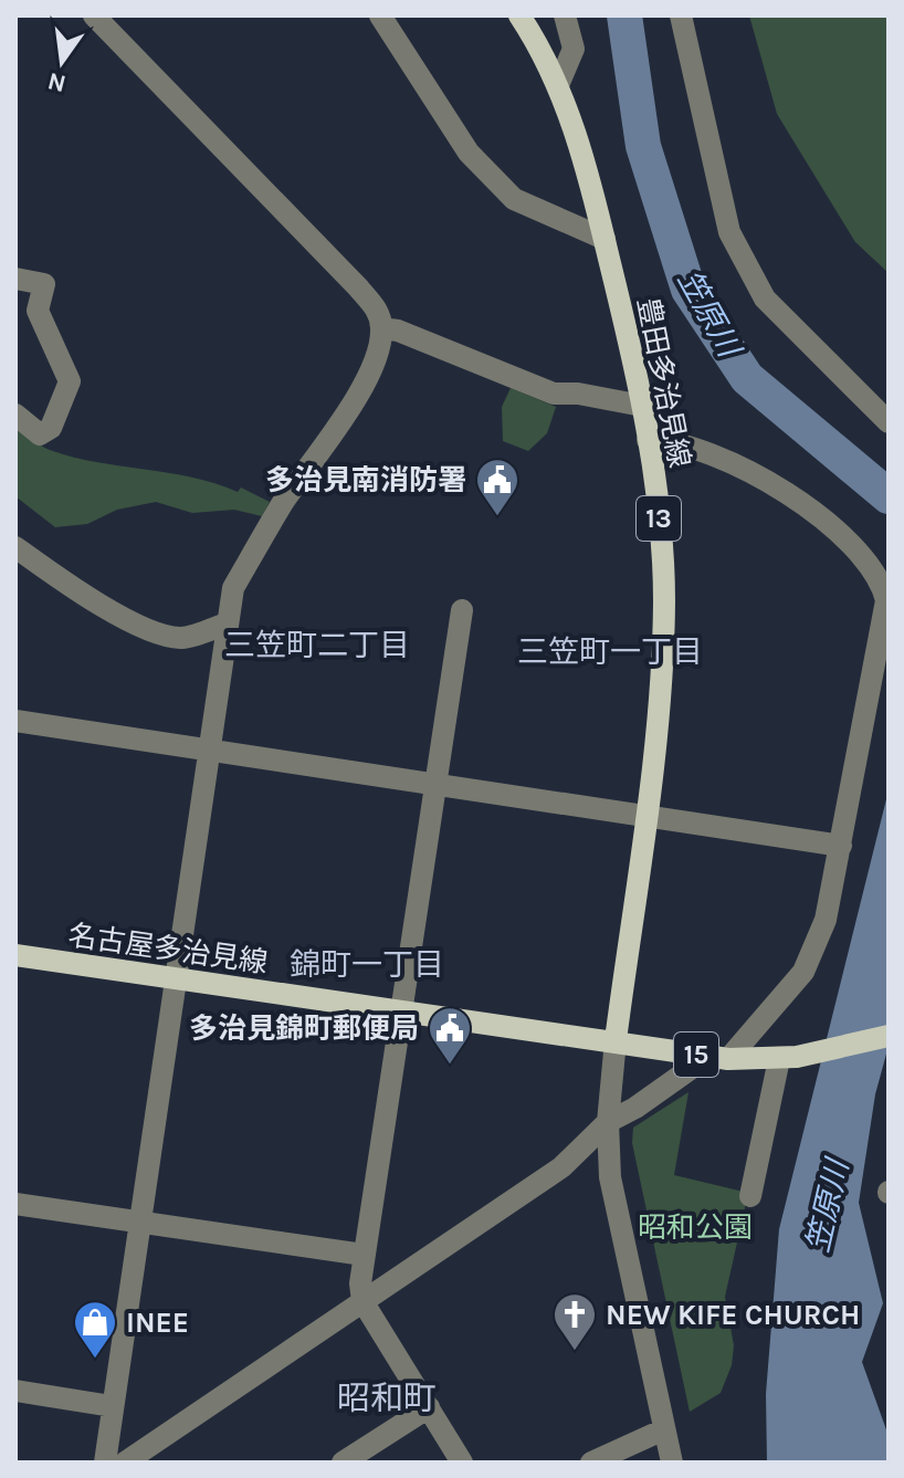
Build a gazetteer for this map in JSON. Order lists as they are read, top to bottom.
{
  "streets": {
    "main road": [
      "豊田多治見線",
      "13",
      "名古屋多治見線",
      "15"
    ]
  },
  "crossings": [
    ["豊田多治見線", "名古屋多治見線"]
  ],
  "districts": [
    "三笠町二丁目",
    "三笠町一丁目",
    "錦町一丁目",
    "昭和町"
  ],
  "water": ["笠原川"],
  "parks": ["昭和公園"],
  "places": {
    "public building": ["多治見南消防署", "多治見錦町郵便局"],
    "church": ["NEW KIFE CHURCH"],
    "shop": ["INEE"]
  },
  "north": "bottom"
}
